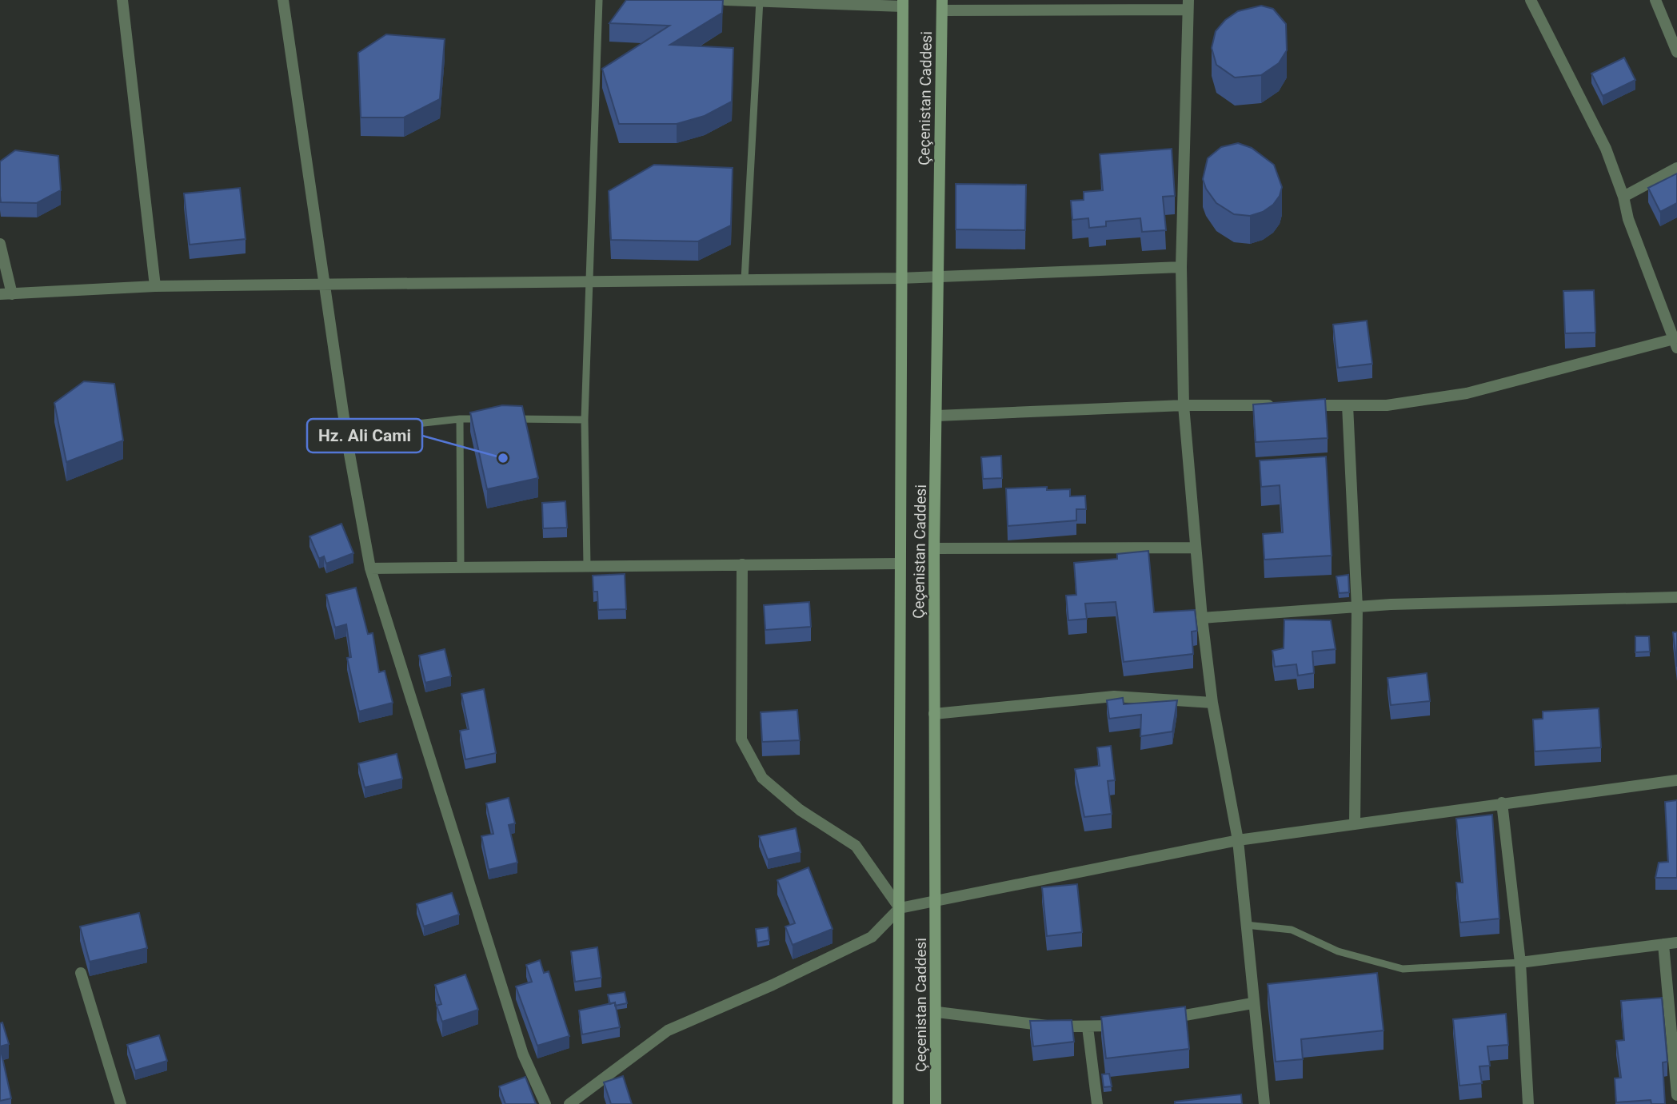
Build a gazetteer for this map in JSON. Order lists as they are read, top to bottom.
{
  "streets": {
    "main road": ["Çeçenistan Caddesi"]
  },
  "places": ["Hz. Ali Cami"]
}
